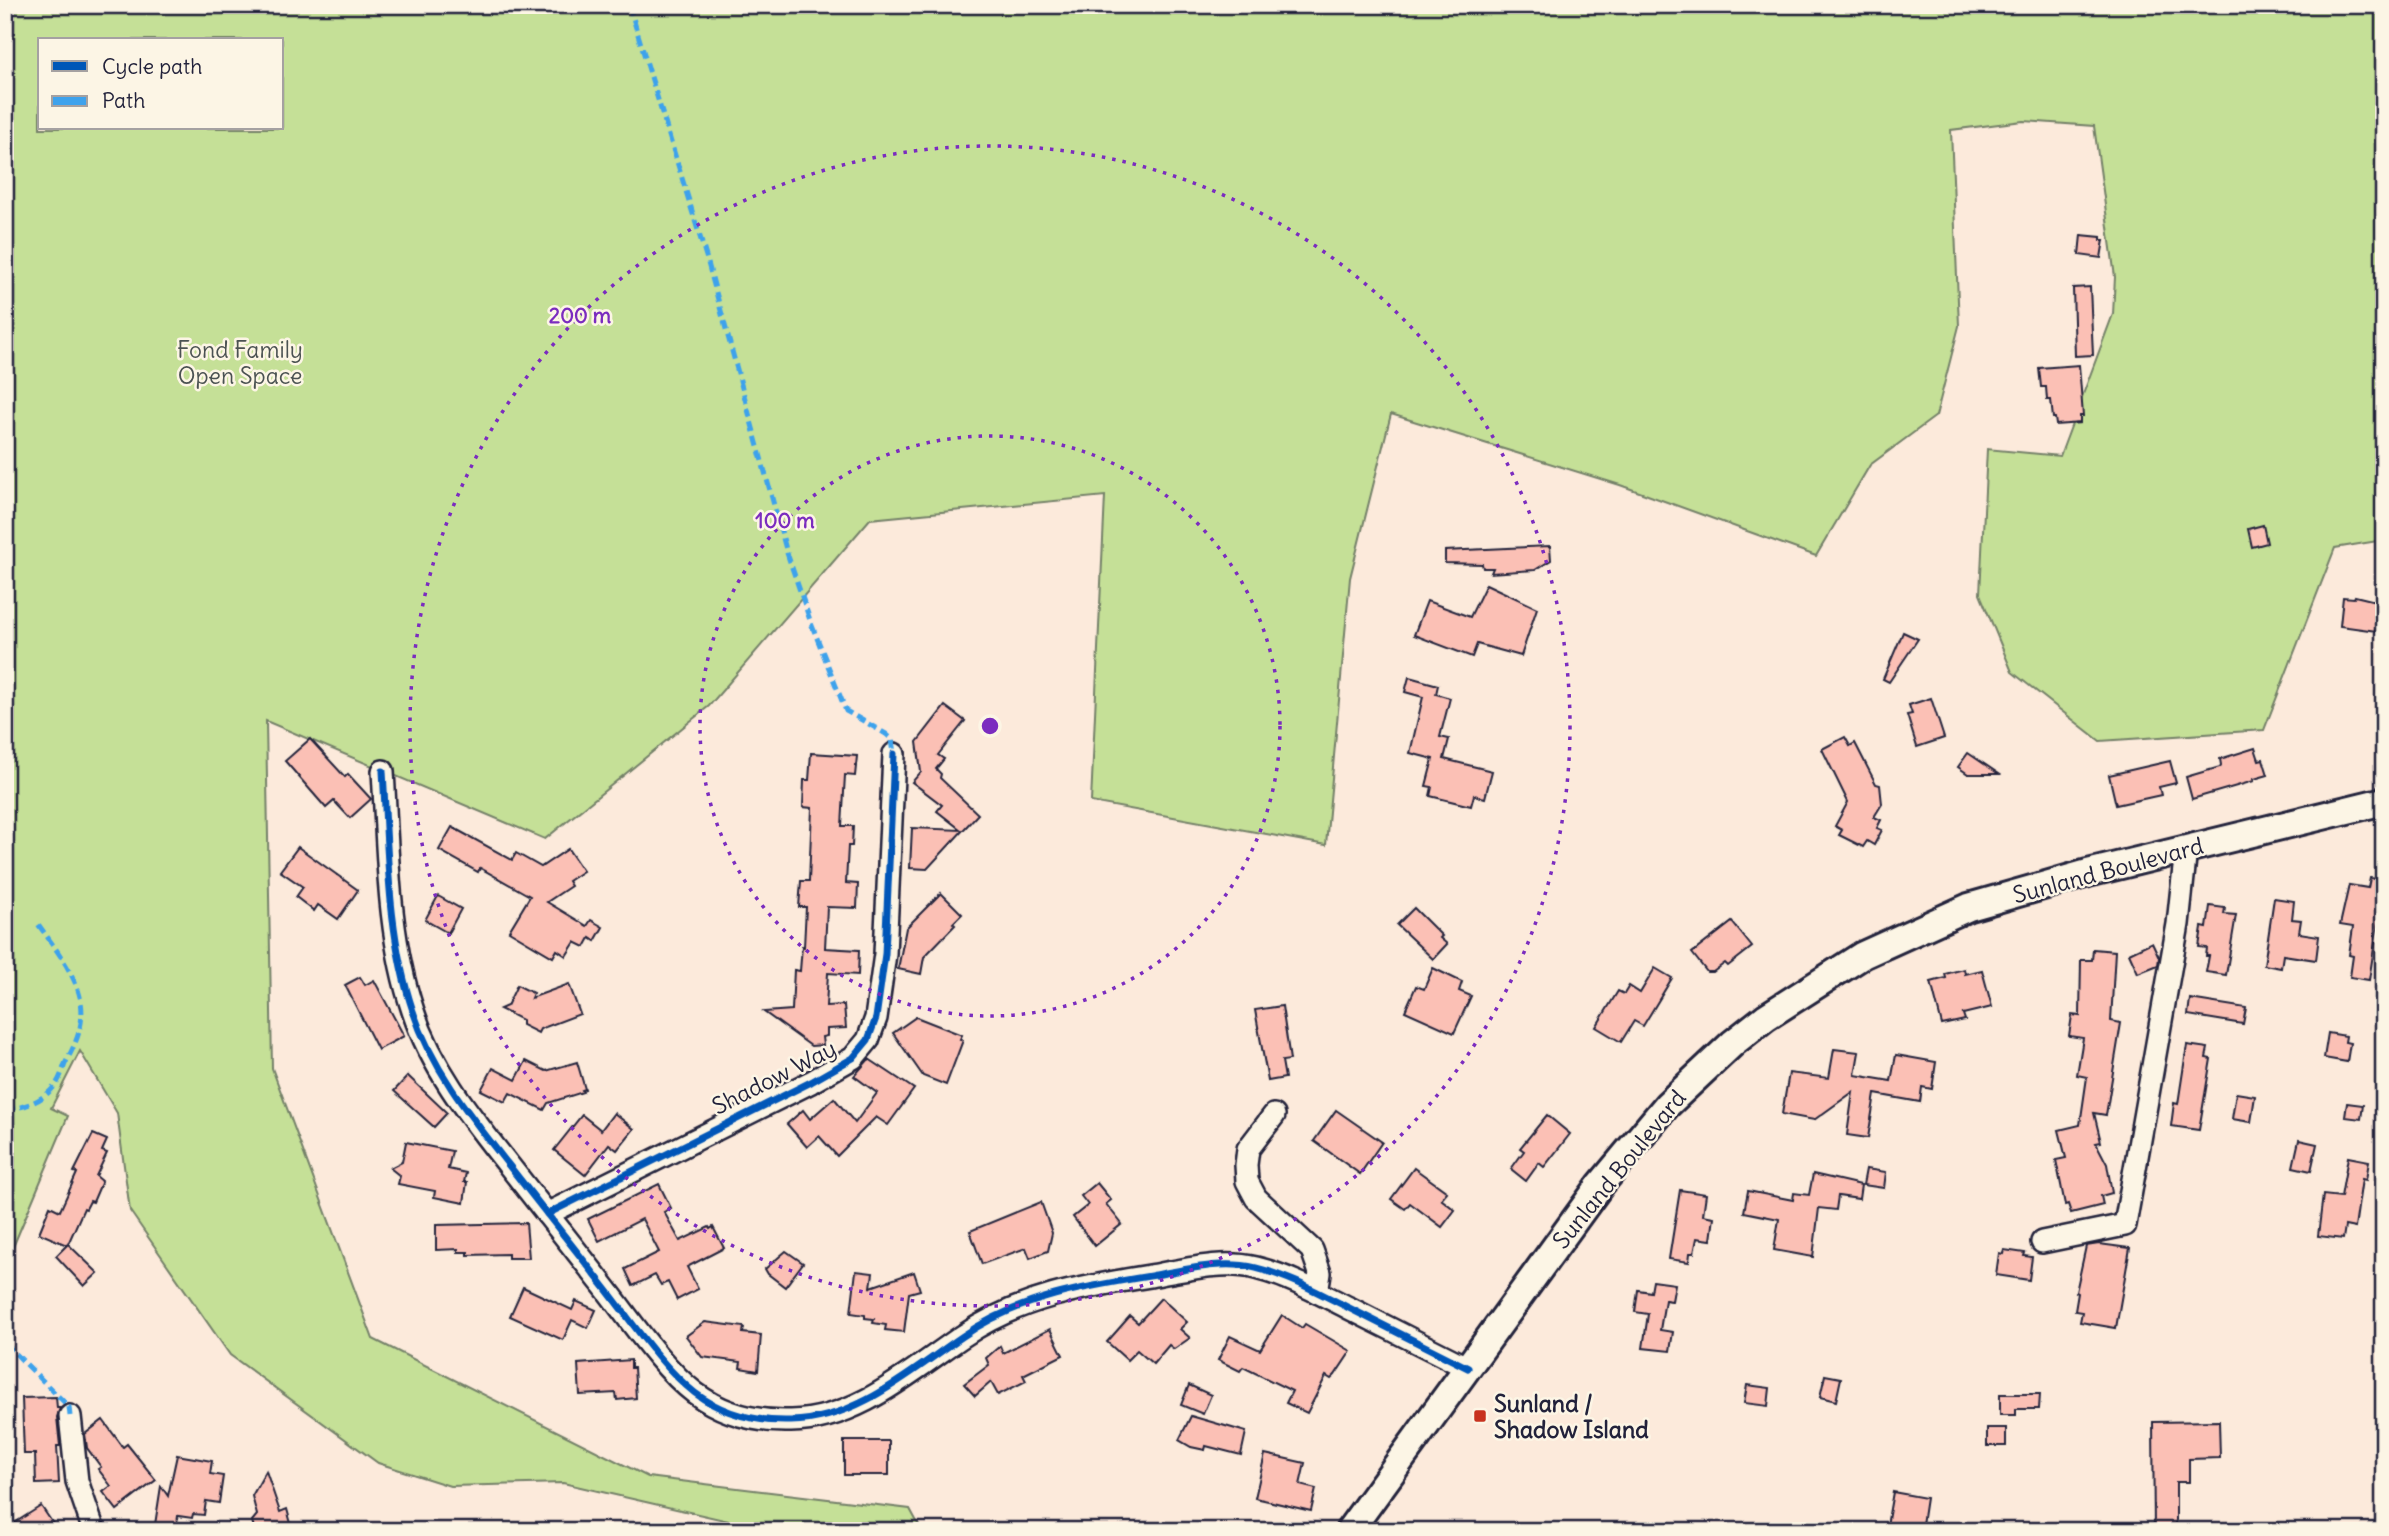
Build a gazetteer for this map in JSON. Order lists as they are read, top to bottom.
{
  "streets": {
    "main road": ["Sunland Boulevard"],
    "street": ["Shadow Way"]
  },
  "parks": ["Fond Family Open Space"],
  "places": {
    "transit": ["Sunland / Shadow Island"]
  },
  "legend": ["Cycle path", "Path"],
  "rings": ["200 m", "100 m"]
}
